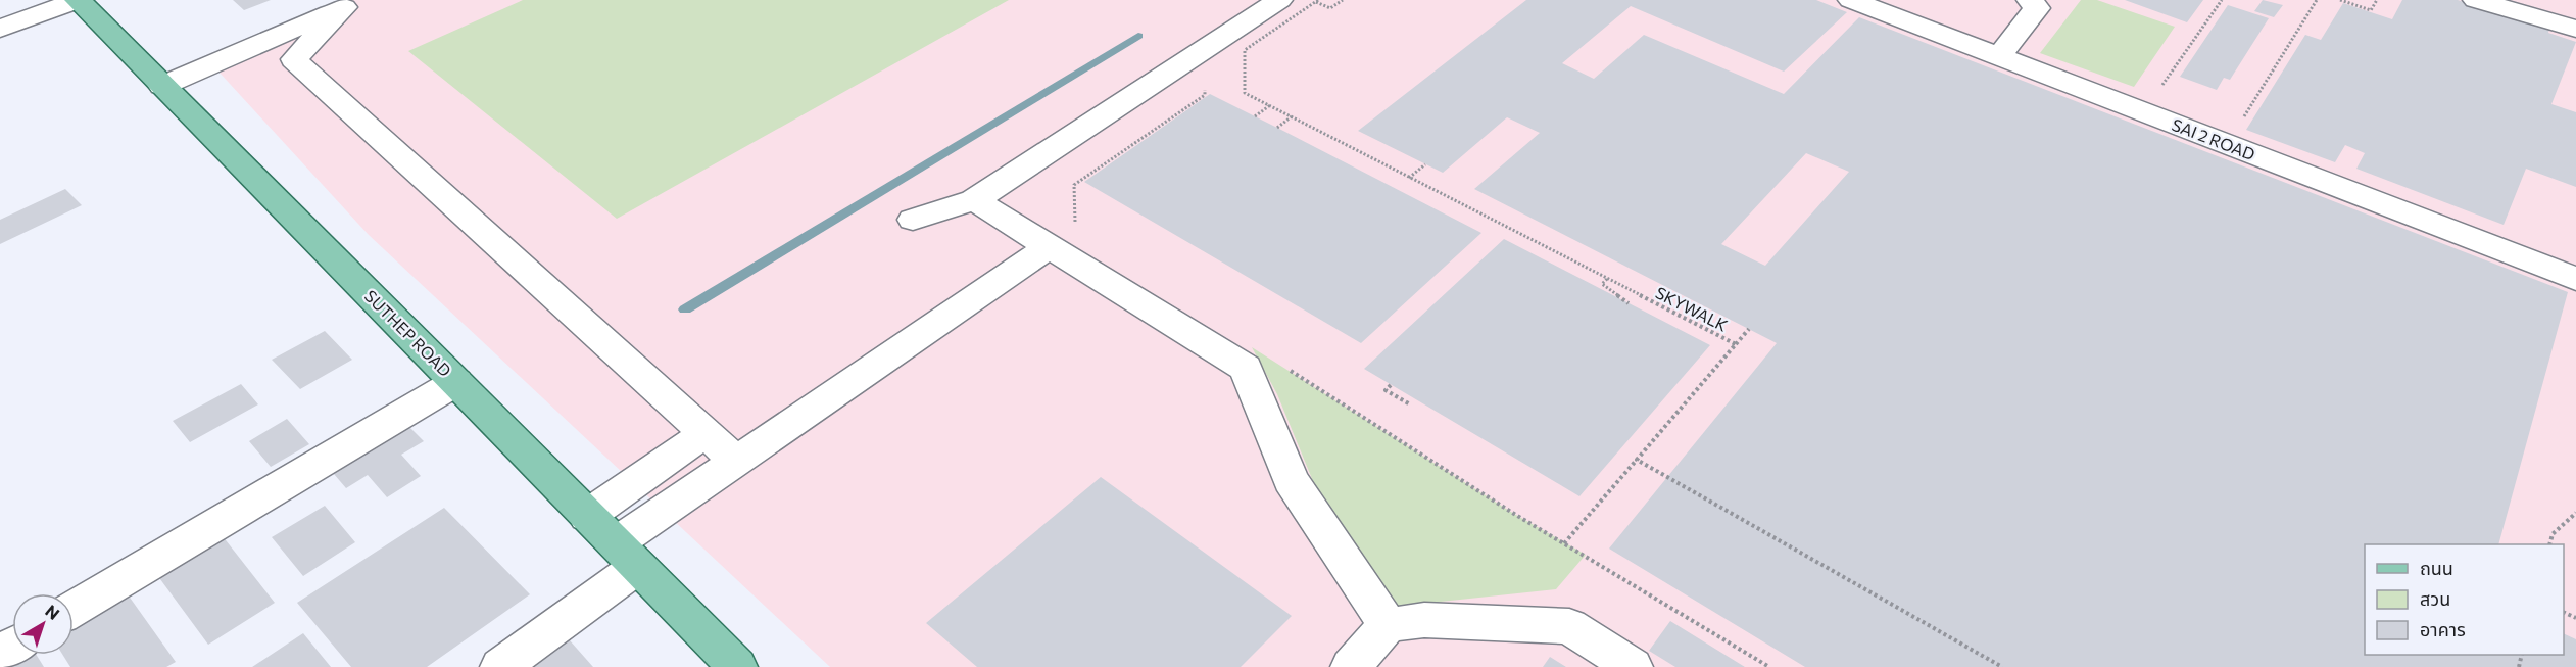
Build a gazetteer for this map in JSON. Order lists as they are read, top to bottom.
{
  "streets": {
    "main road": ["SUTHEP ROAD"],
    "street": ["SAI 2 ROAD"],
    "path": ["SKYWALK"]
  },
  "legend": ["ถนน", "สวน", "อาคาร"],
  "north": "top right"
}
